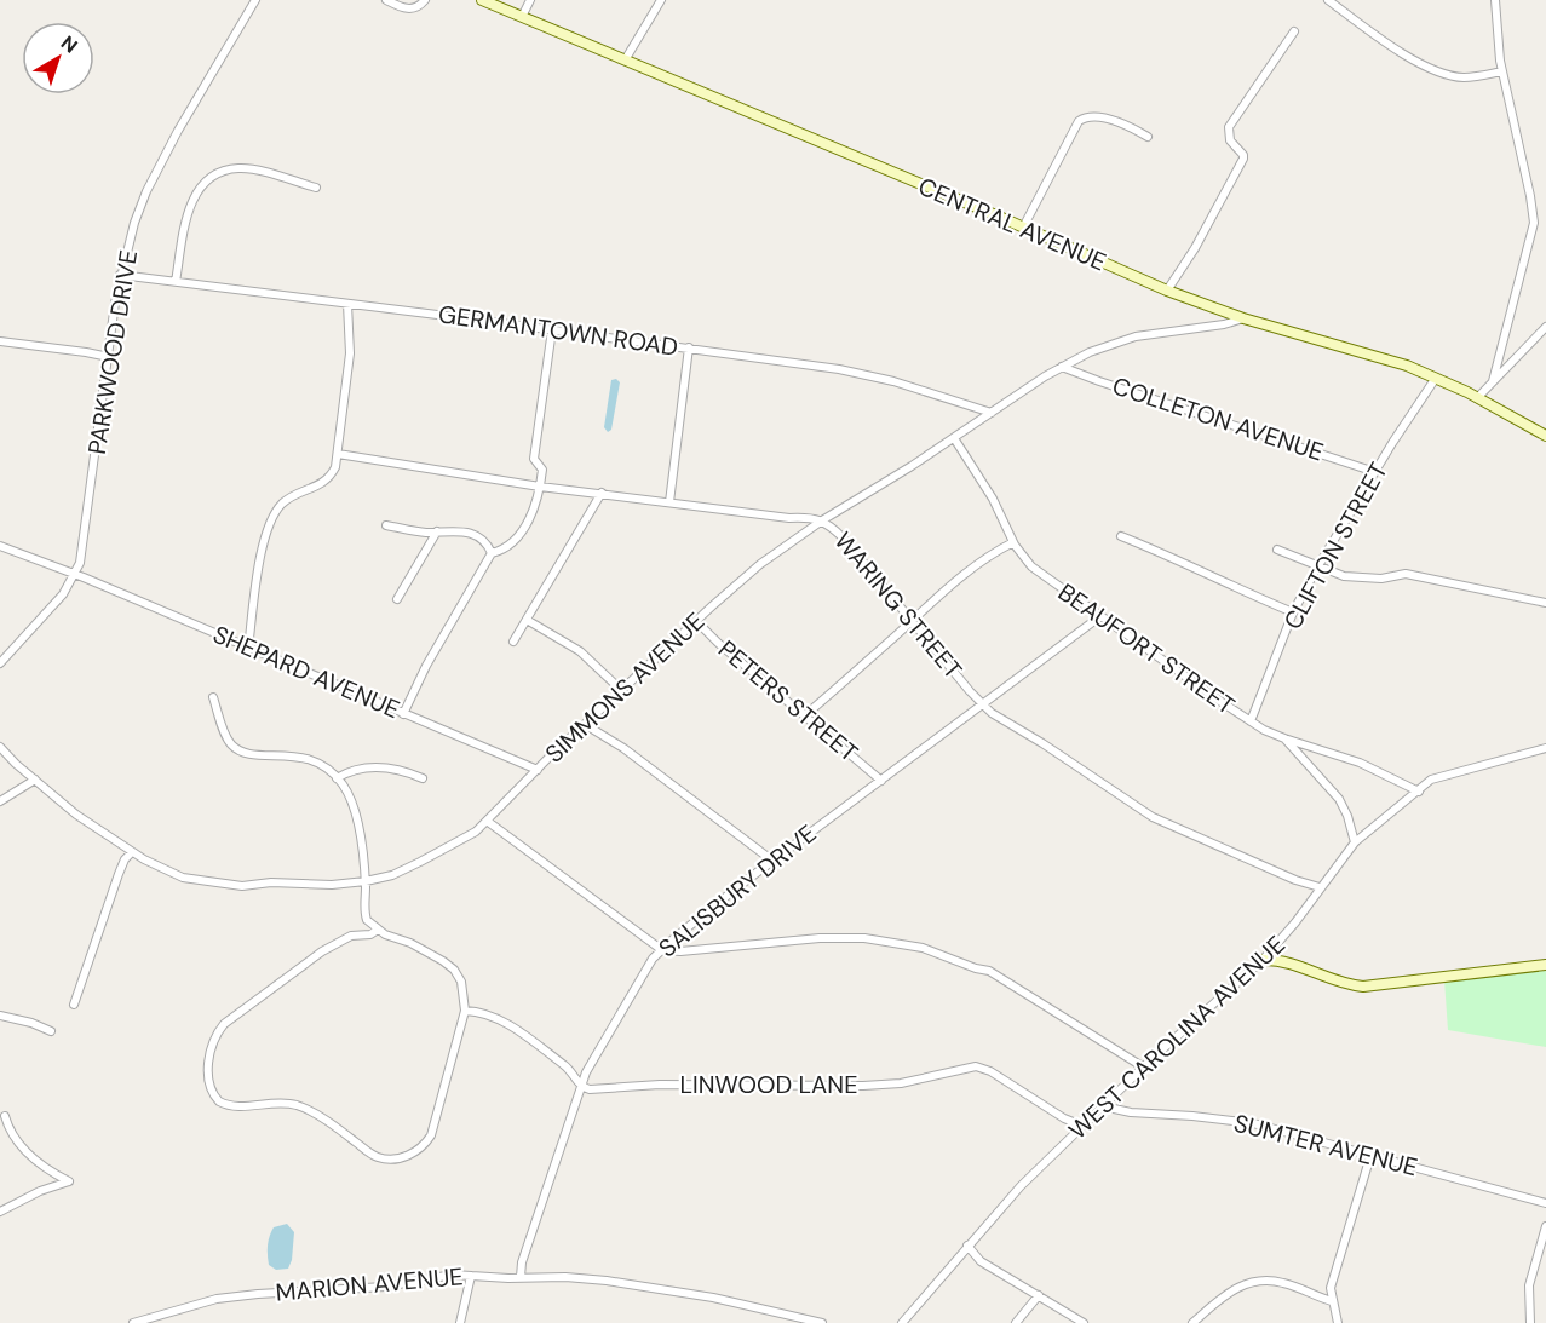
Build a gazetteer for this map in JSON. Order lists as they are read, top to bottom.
{
  "streets": {
    "street": [
      "CENTRAL AVENUE",
      "GERMANTOWN ROAD",
      "PARKWOOD DRIVE",
      "COLLETON AVENUE",
      "CLIFTON STREET",
      "WARING STREET",
      "BEAUFORT STREET",
      "SHEPARD AVENUE",
      "SIMMONS AVENUE",
      "PETERS STREET",
      "SALISBURY DRIVE",
      "WEST CAROLINA AVENUE",
      "LINWOOD LANE",
      "SUMTER AVENUE",
      "MARION AVENUE"
    ]
  },
  "crossings": [
    ["CENTRAL AVENUE", "CLIFTON STREET"],
    ["CENTRAL AVENUE", "SIMMONS AVENUE"],
    ["GERMANTOWN ROAD", "PARKWOOD DRIVE"],
    ["GERMANTOWN ROAD", "SIMMONS AVENUE"],
    ["PARKWOOD DRIVE", "SHEPARD AVENUE"],
    ["COLLETON AVENUE", "CLIFTON STREET"],
    ["COLLETON AVENUE", "SIMMONS AVENUE"],
    ["CLIFTON STREET", "BEAUFORT STREET"],
    ["WARING STREET", "SIMMONS AVENUE"],
    ["WARING STREET", "SALISBURY DRIVE"],
    ["WARING STREET", "WEST CAROLINA AVENUE"],
    ["BEAUFORT STREET", "SIMMONS AVENUE"],
    ["BEAUFORT STREET", "SALISBURY DRIVE"],
    ["BEAUFORT STREET", "WEST CAROLINA AVENUE"],
    ["SHEPARD AVENUE", "SIMMONS AVENUE"],
    ["SIMMONS AVENUE", "PETERS STREET"],
    ["PETERS STREET", "SALISBURY DRIVE"],
    ["SALISBURY DRIVE", "LINWOOD LANE"],
    ["SALISBURY DRIVE", "MARION AVENUE"],
    ["WEST CAROLINA AVENUE", "LINWOOD LANE"],
    ["WEST CAROLINA AVENUE", "SUMTER AVENUE"]
  ],
  "north": "top right"
}
